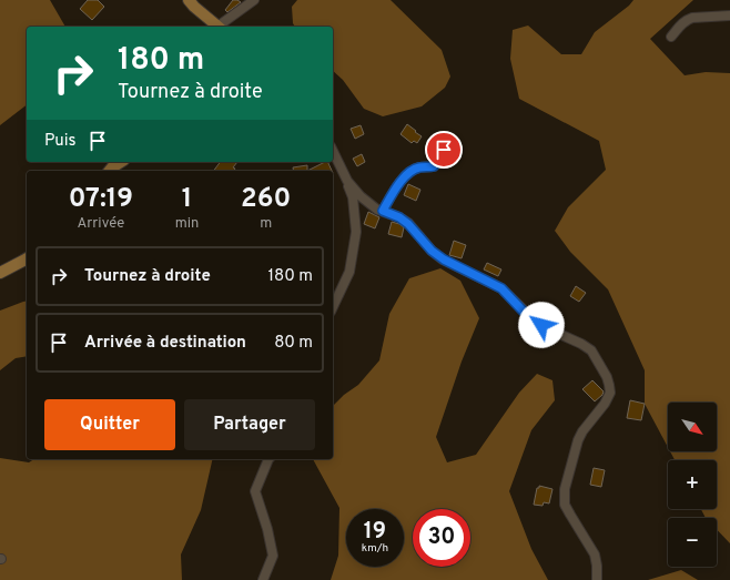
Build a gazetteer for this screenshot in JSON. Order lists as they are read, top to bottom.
{
  "north": "bottom right",
  "page": {
    "turn": ["180 m", "Tournez à droite"],
    "then": "Puis",
    "eta": [
      "07:19",
      "Arrivée",
      "1",
      "min",
      "260",
      "m"
    ],
    "list": [
      {
        "name": "Tournez à droite",
        "value": "180 m"
      },
      {
        "name": "Arrivée à destination",
        "value": "80 m"
      }
    ],
    "buttons": ["Quitter", "Partager"],
    "map_buttons": ["+", "−"],
    "speed": "19 km/h",
    "limit": "30"
  }
}
